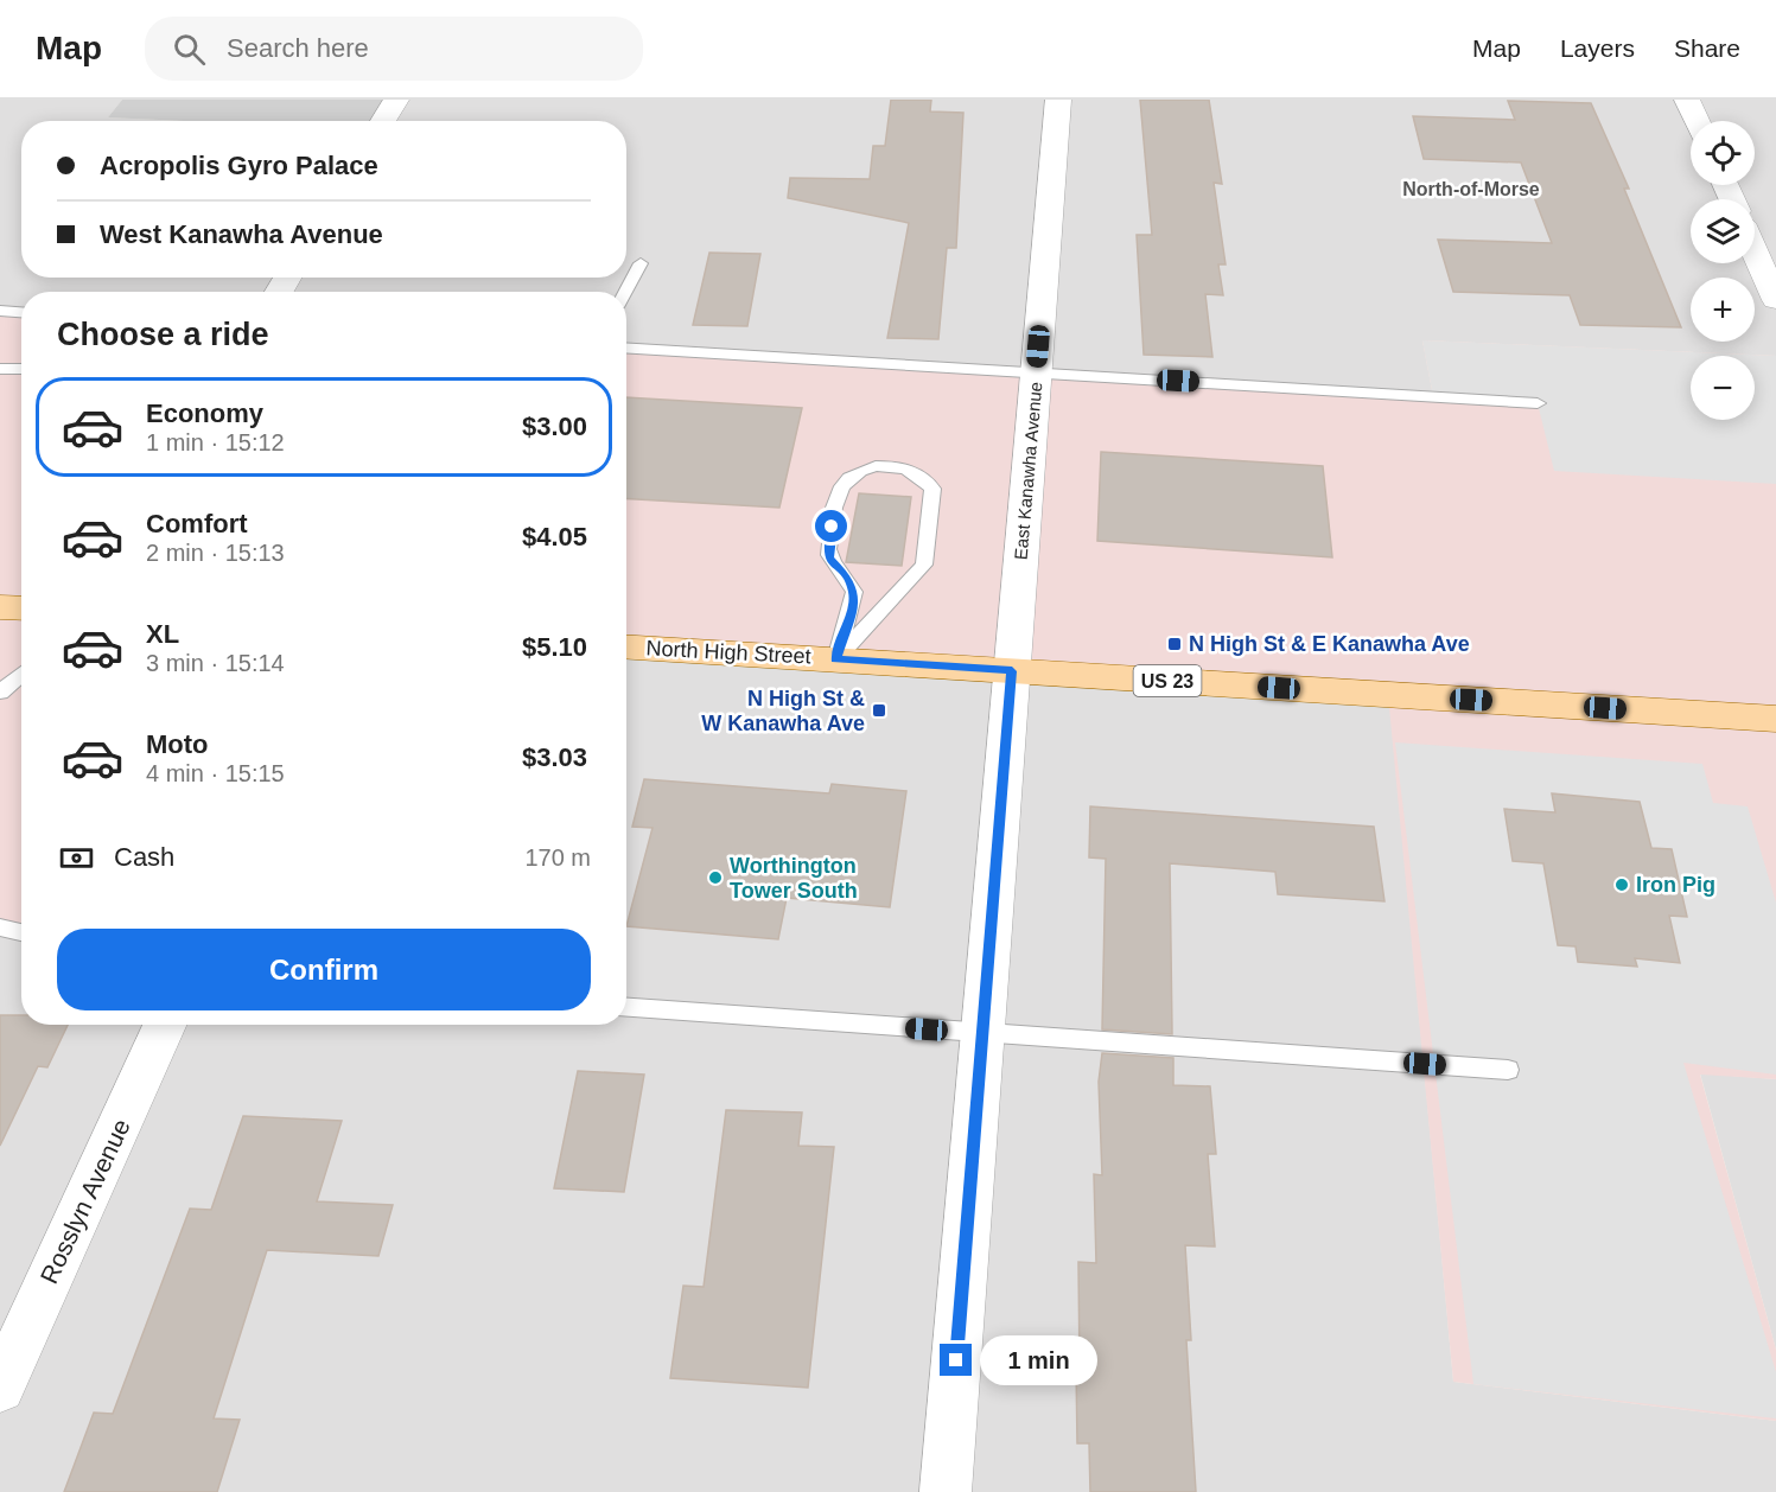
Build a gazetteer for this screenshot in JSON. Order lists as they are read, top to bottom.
{
  "streets": {
    "main road": ["North High Street", "US 23"],
    "street": ["East Kanawha Avenue", "Rosslyn Avenue"]
  },
  "crossings": [
    ["East Kanawha Avenue", "North High Street"]
  ],
  "districts": ["North-of-Morse"],
  "places": {
    "transit": ["N High St & E Kanawha Ave", "N High St & W Kanawha Ave"],
    "other": ["Worthington Tower South", "Iron Pig"]
  },
  "page": {
    "header": "Map",
    "search": "Search here",
    "nav": ["Map", "Layers", "Share"],
    "map_buttons": ["+", "−"],
    "banner": ["Acropolis Gyro Palace", "West Kanawha Avenue"],
    "heading": "Choose a ride",
    "list": [
      {
        "name": "Economy",
        "note": "1 min · 15:12",
        "value": "$3.00"
      },
      {
        "name": "Comfort",
        "note": "2 min · 15:13",
        "value": "$4.05"
      },
      {
        "name": "XL",
        "note": "3 min · 15:14",
        "value": "$5.10"
      },
      {
        "name": "Moto",
        "note": "4 min · 15:15",
        "value": "$3.03"
      }
    ],
    "pay": ["Cash", "170 m"],
    "buttons": "Confirm",
    "bubble": "1 min"
  }
}
